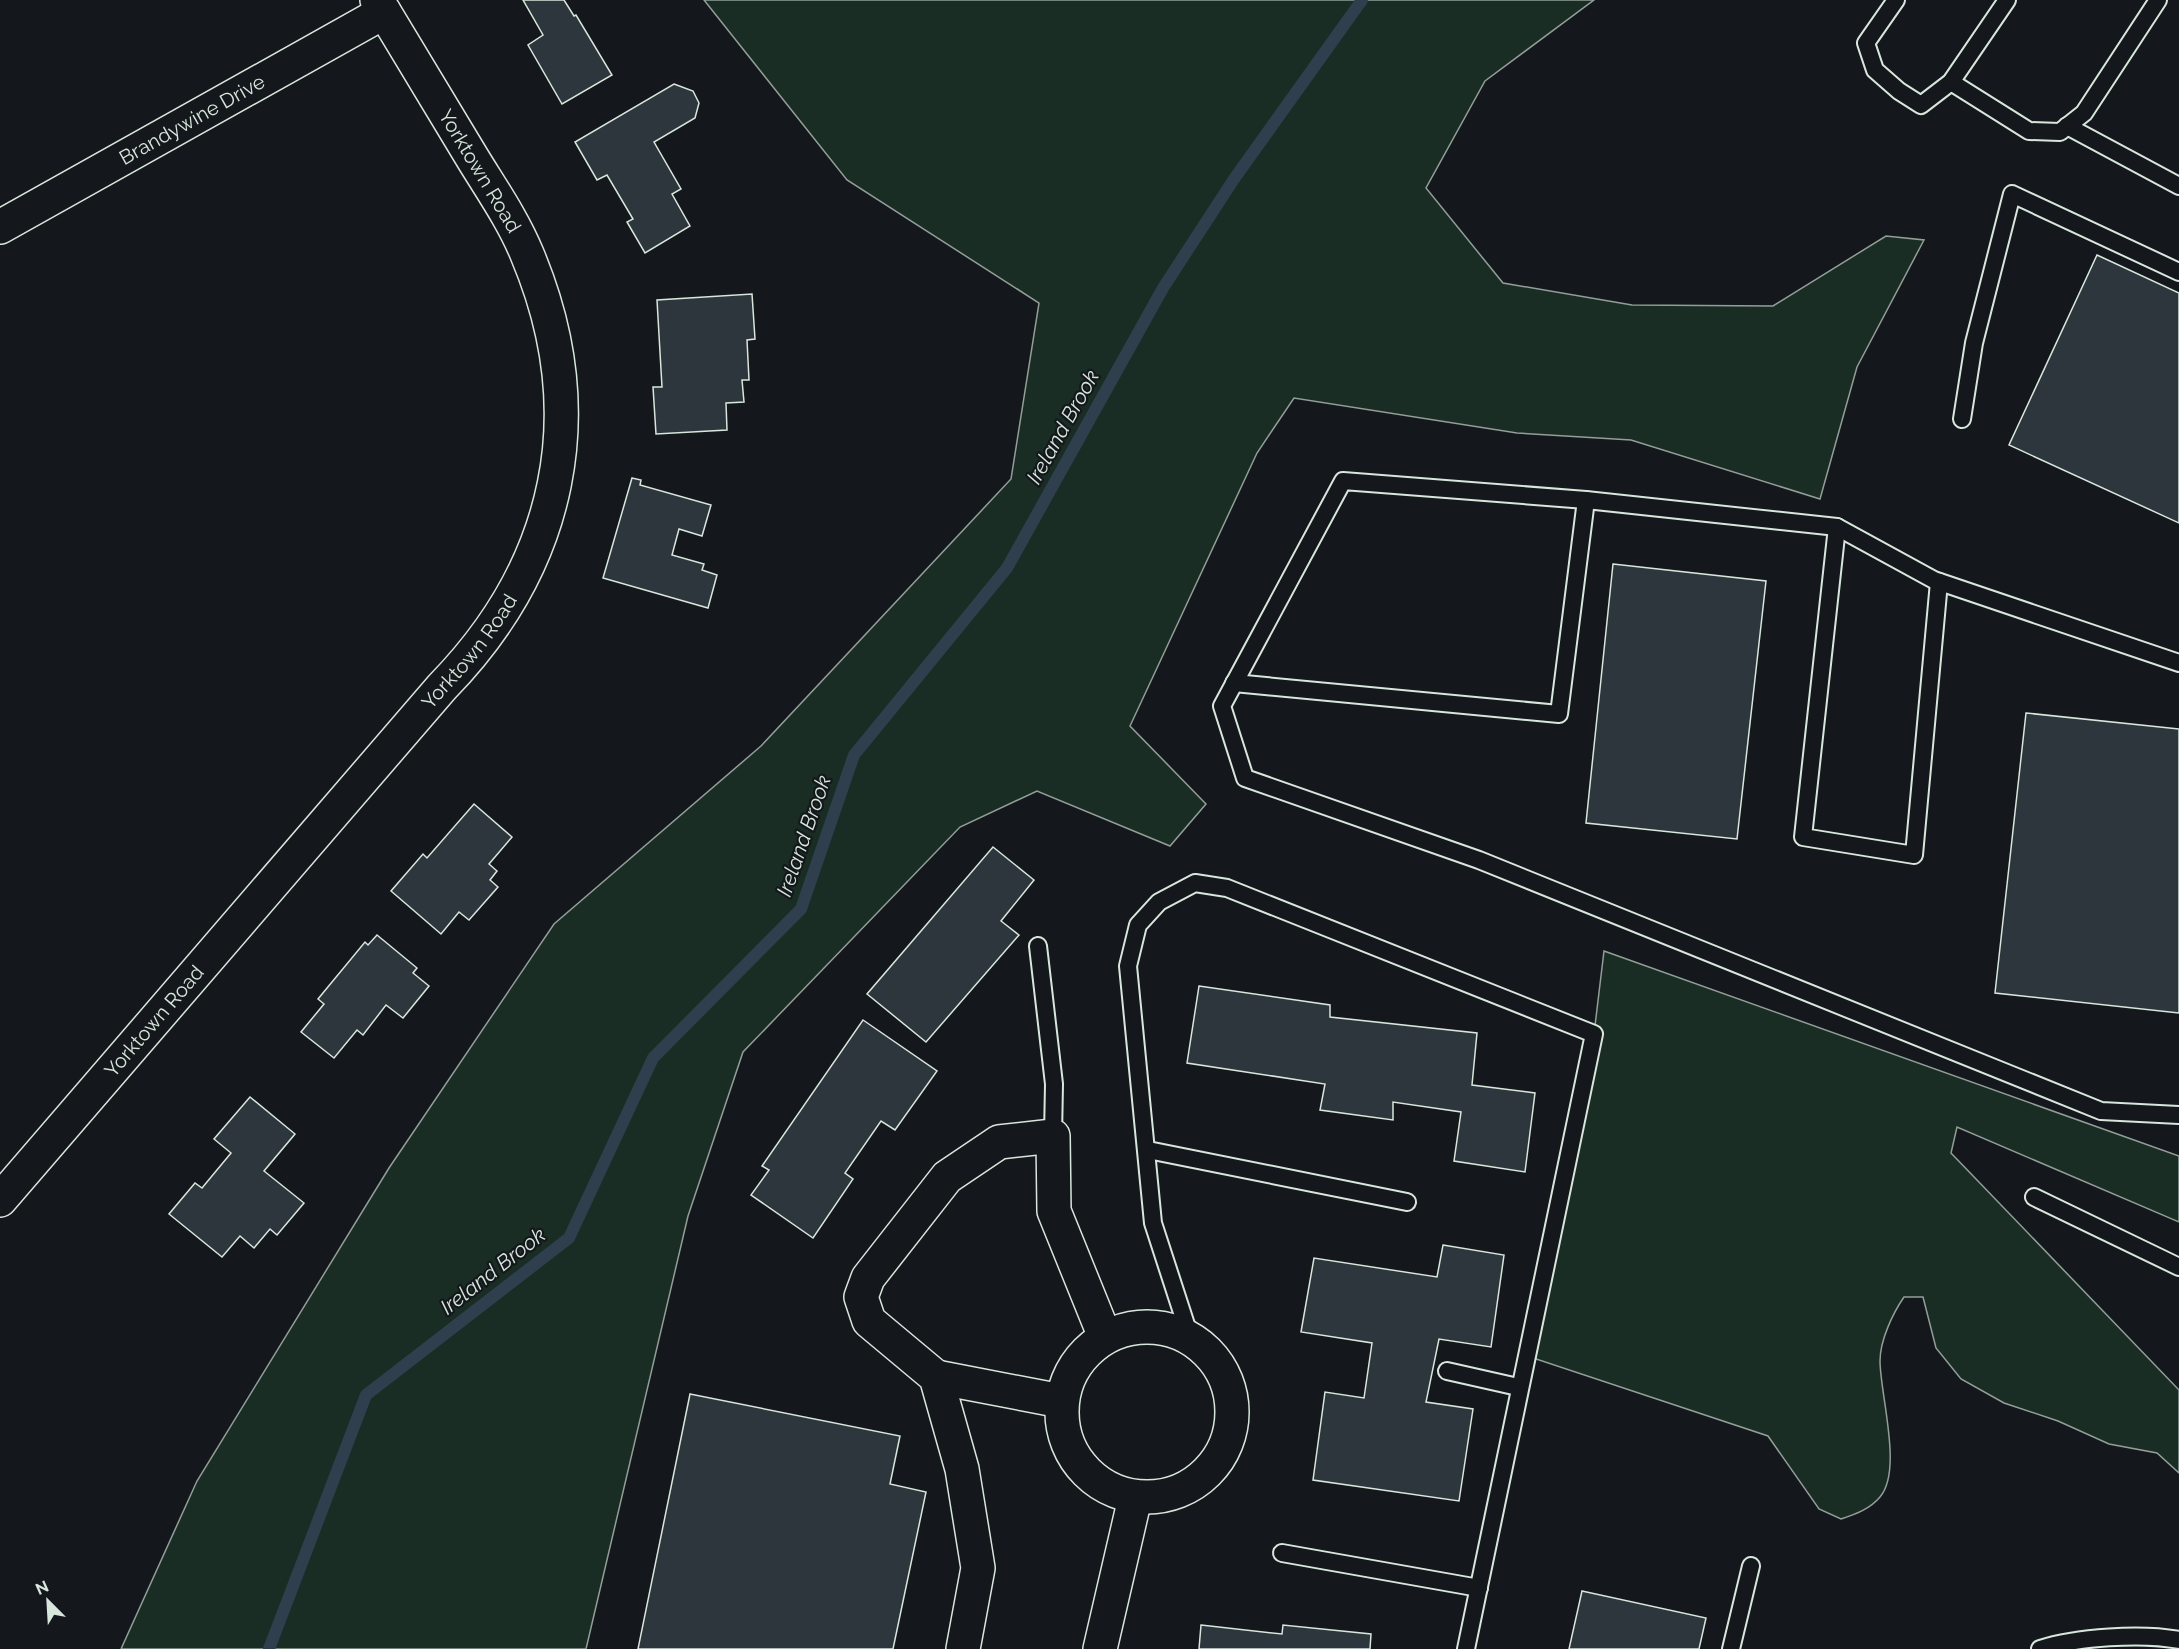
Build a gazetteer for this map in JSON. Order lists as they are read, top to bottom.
{
  "streets": {
    "street": ["Brandywine Drive", "Yorktown Road"]
  },
  "crossings": [
    ["Brandywine Drive", "Yorktown Road"]
  ],
  "water": ["Ireland Brook"],
  "north": "top left"
}
